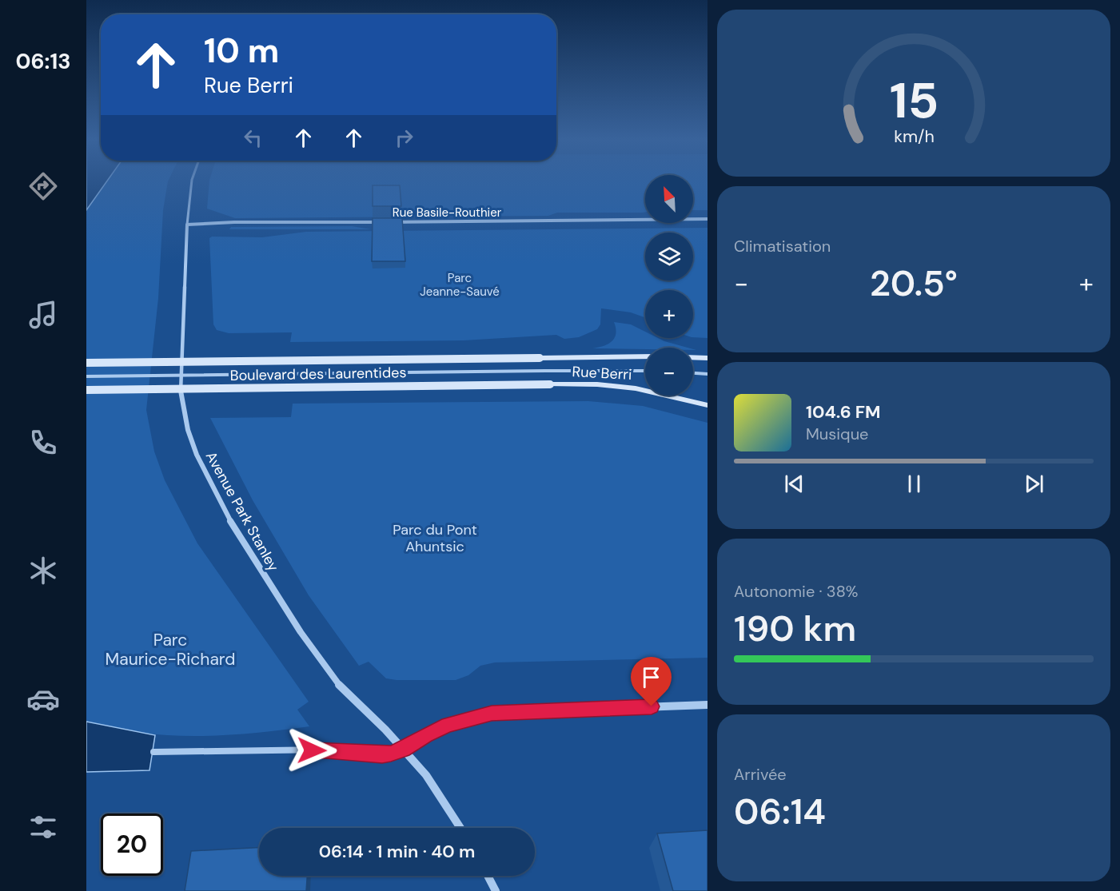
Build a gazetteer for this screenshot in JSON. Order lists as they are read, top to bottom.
{
  "streets": {
    "main road": ["Rue Berri", "Boulevard des Laurentides"],
    "street": ["Rue Basile-Routhier", "Avenue Park Stanley"]
  },
  "crossings": [
    ["Rue Basile-Routhier", "Avenue Park Stanley"],
    ["Rue Berri", "Boulevard des Laurentides"]
  ],
  "parks": ["Parc Jeanne-Sauvé", "Parc du Pont Ahuntsic", "Parc Maurice-Richard"],
  "north": "top left",
  "page": {
    "tabs": "06:13",
    "turn": ["10 m", "Rue Berri"],
    "map_buttons": ["+", "−"],
    "tile": [
      "Climatisation",
      ["Autonomie · 38%", "190 km"],
      ["Arrivée", "06:14"]
    ],
    "heat": ["−", "20.5°", "+"],
    "song": ["104.6 FM", "Musique"],
    "limit": "20",
    "trip": "06:14 · 1 min · 40 m",
    "gauge": ["15", "km/h"]
  }
}
